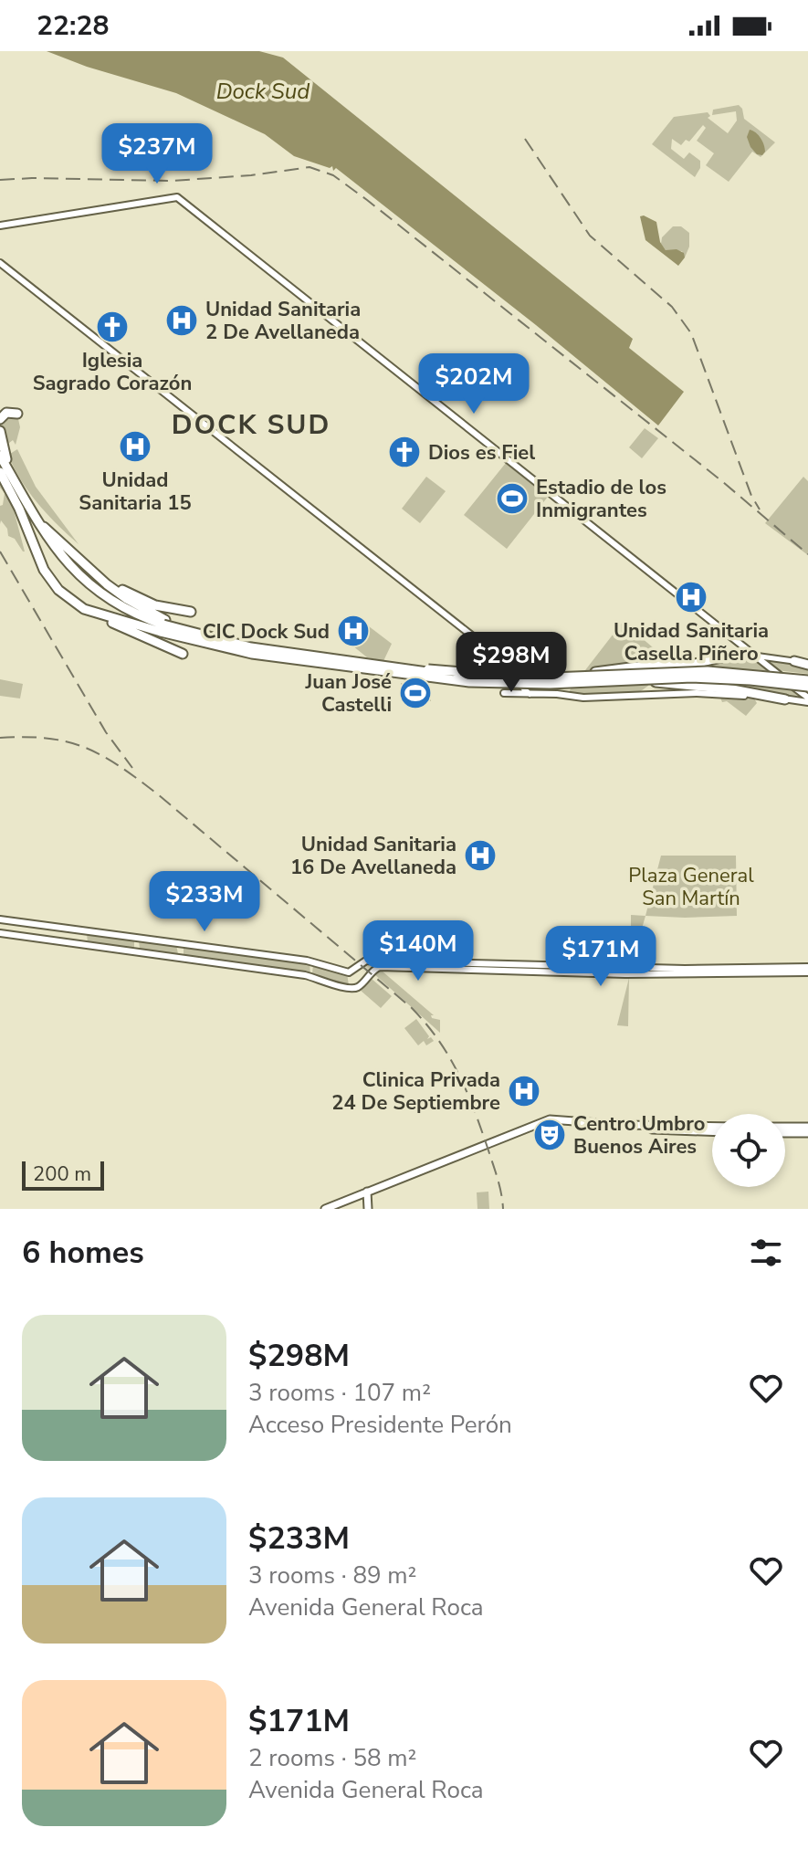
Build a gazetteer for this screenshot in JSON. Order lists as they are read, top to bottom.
{
  "districts": ["DOCK SUD"],
  "water": ["Dock Sud"],
  "parks": ["Plaza General San Martín"],
  "places": {
    "hospital": [
      "Unidad Sanitaria 2 De Avellaneda",
      "Unidad Sanitaria 15",
      "Unidad Sanitaria Casella Piñero",
      "CIC Dock Sud",
      "Unidad Sanitaria 16 De Avellaneda",
      "Clinica Privada 24 De Septiembre"
    ],
    "church": ["Iglesia Sagrado Corazón", "Dios es Fiel"],
    "sports": ["Estadio de los Inmigrantes", "Juan José Castelli"],
    "theatre": ["Centro Umbro Buenos Aires"]
  },
  "scale_bar": "200 m",
  "page": {
    "status": "22:28",
    "price": [
      "$237M",
      "$202M",
      "$298M",
      "$233M",
      "$140M",
      "$171M"
    ],
    "scale": "200 m",
    "heading": "6 homes",
    "list": [
      {
        "name": "$298M",
        "note": "3 rooms · 107 m² · Acceso Presidente Perón"
      },
      {
        "name": "$233M",
        "note": "3 rooms · 89 m² · Avenida General Roca"
      },
      {
        "name": "$171M",
        "note": "2 rooms · 58 m² · Avenida General Roca"
      }
    ]
  }
}
